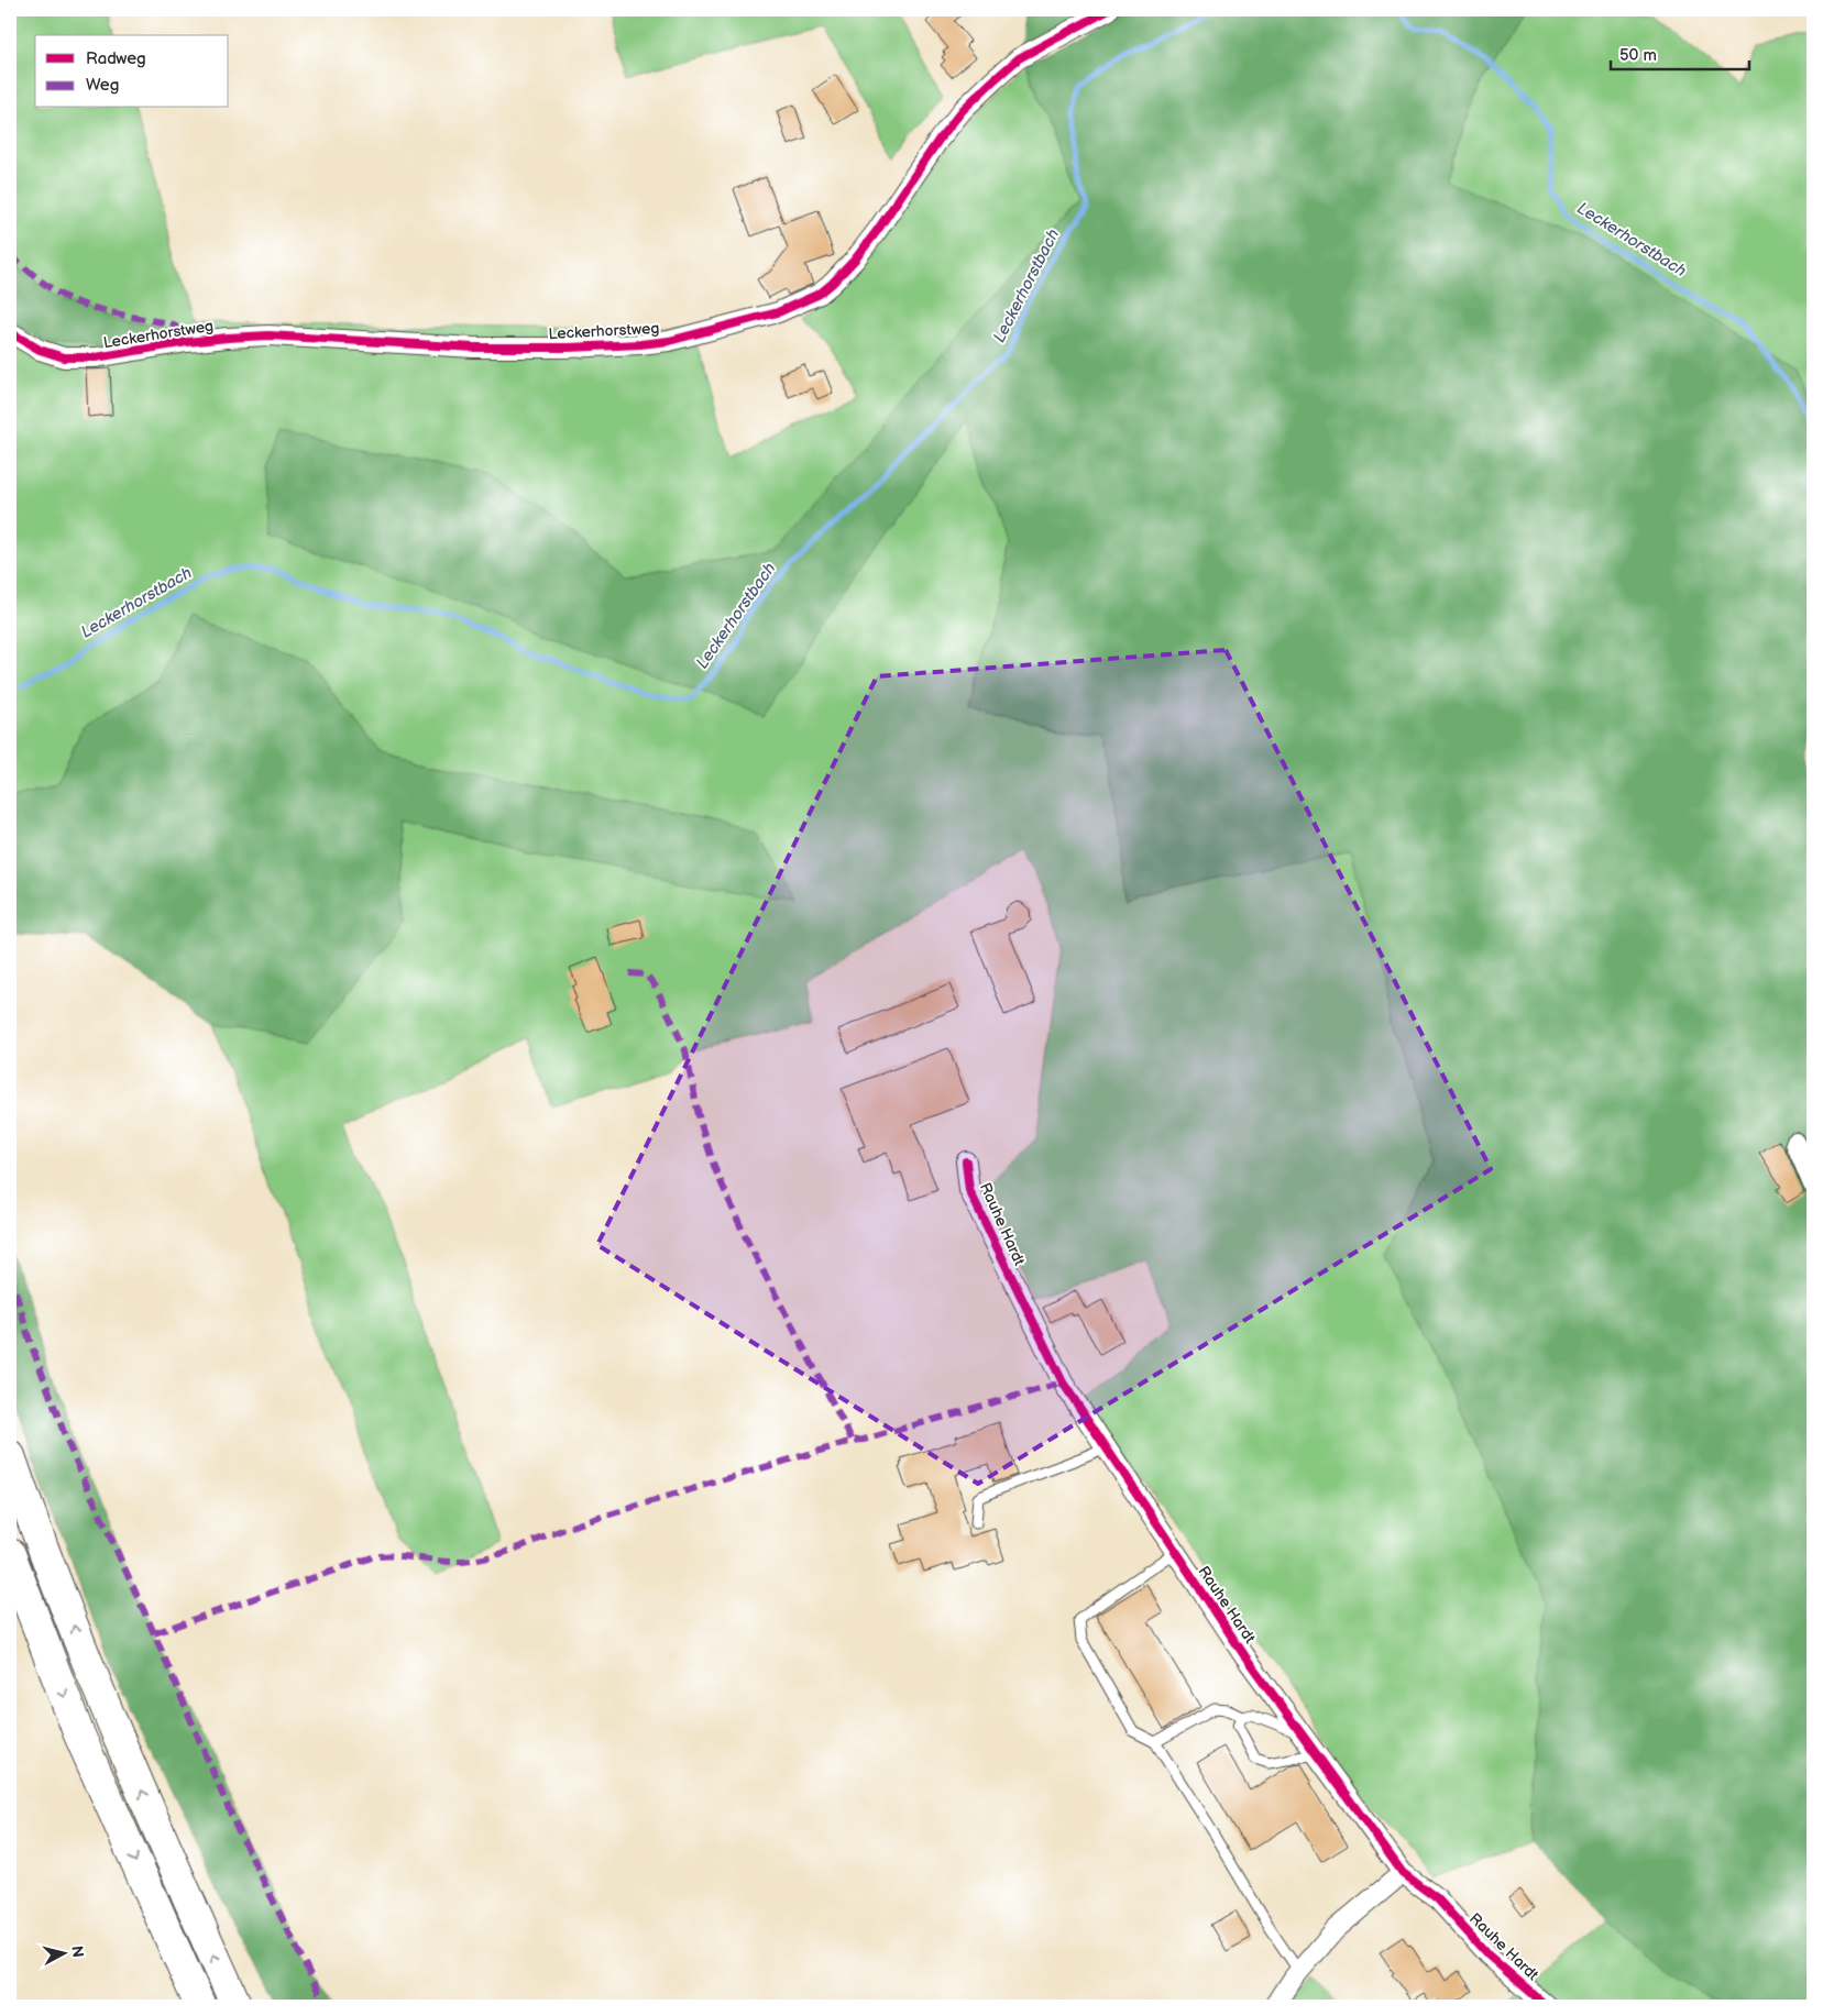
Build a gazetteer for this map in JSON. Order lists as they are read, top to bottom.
{
  "streets": {
    "street": ["Leckerhorstweg", "Rauhe Hardt"]
  },
  "water": ["Leckerhorstbach"],
  "legend": ["Radweg", "Weg"],
  "scale_bar": "50 m",
  "north": "right"
}
